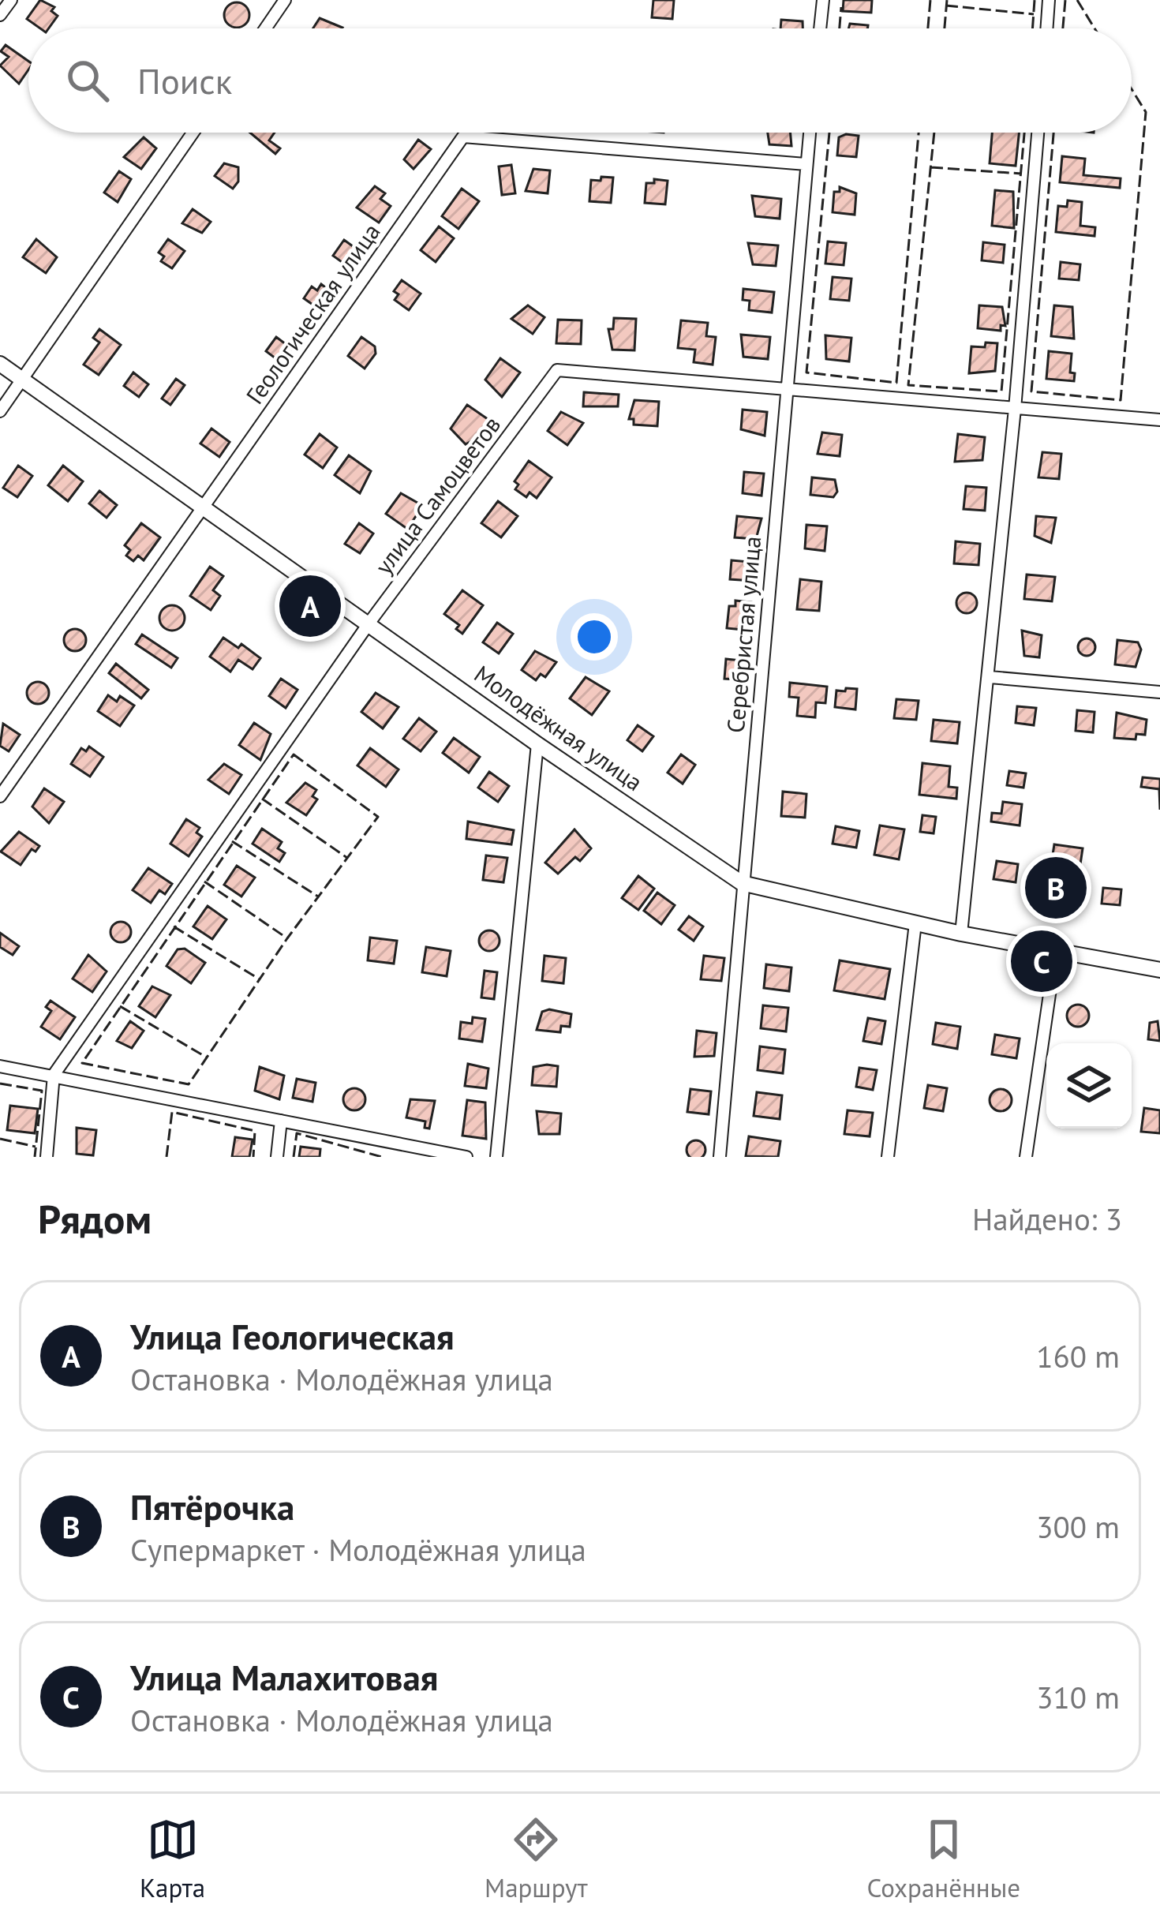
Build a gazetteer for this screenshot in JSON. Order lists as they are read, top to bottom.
{
  "streets": {
    "street": [
      "Геологическая улица",
      "улица Самоцветов",
      "Серебристая улица",
      "Молодёжная улица"
    ]
  },
  "crossings": [
    ["Геологическая улица", "Серебристая улица"],
    ["Геологическая улица", "Молодёжная улица"],
    ["улица Самоцветов", "Серебристая улица"],
    ["улица Самоцветов", "Молодёжная улица"],
    ["Серебристая улица", "Молодёжная улица"]
  ],
  "page": {
    "search": "Поиск",
    "pins": ["A", "B", "C"],
    "heading": ["Рядом", "Найдено: 3"],
    "list": [
      {
        "mark": "A",
        "name": "Улица Геологическая",
        "note": "Остановка · Молодёжная улица",
        "value": "160 m"
      },
      {
        "mark": "B",
        "name": "Пятёрочка",
        "note": "Супермаркет · Молодёжная улица",
        "value": "300 m"
      },
      {
        "mark": "C",
        "name": "Улица Малахитовая",
        "note": "Остановка · Молодёжная улица",
        "value": "310 m"
      }
    ],
    "nav": ["Карта", "Маршрут", "Сохранённые"]
  }
}
